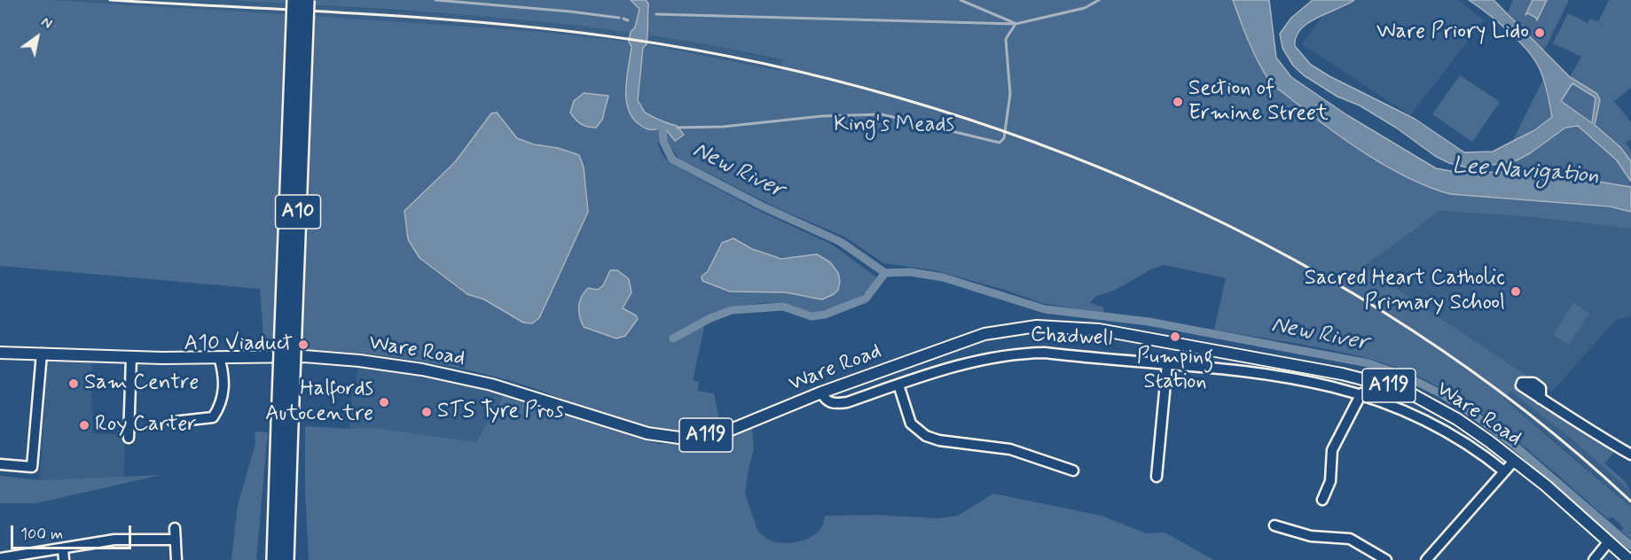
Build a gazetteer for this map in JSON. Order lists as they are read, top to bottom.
{
  "streets": {
    "highway": ["A10"],
    "main road": ["Ware Road", "A119"],
    "street": ["Chadwell"]
  },
  "crossings": [
    ["Chadwell", "Ware Road"]
  ],
  "water": ["New River", "Lee Navigation"],
  "parks": ["King's Meads"],
  "places": [
    "Ware Priory Lido",
    "Section of Ermine Street",
    "Sacred Heart Catholic Primary School",
    "Pumping Station",
    "A10 Viaduct",
    "Sam Centre",
    "Halfords Autocentre",
    "STS Tyre Pros",
    "Roy Carter"
  ],
  "scale_bar": "100 m",
  "north": "top right"
}
